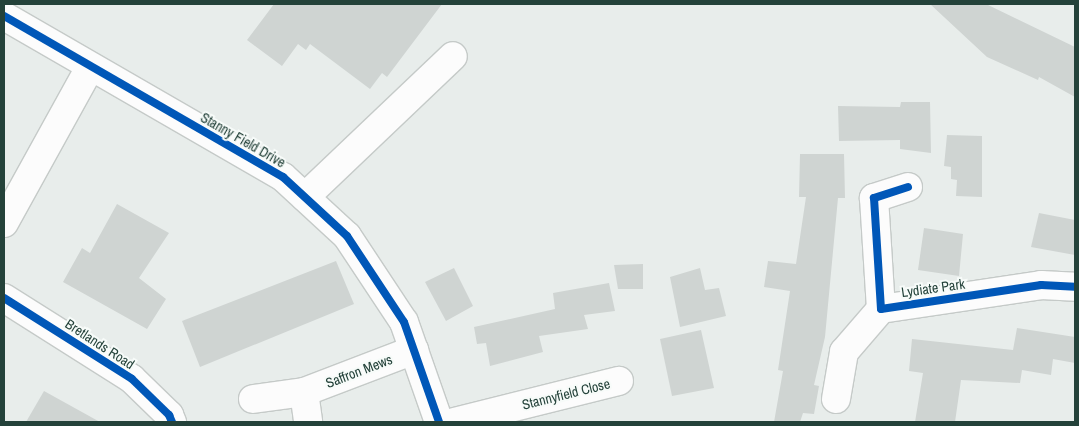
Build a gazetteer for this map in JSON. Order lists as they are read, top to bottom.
{
  "streets": {
    "street": [
      "Stanny Field Drive",
      "Lydiate Park",
      "Bretlands Road",
      "Saffron Mews",
      "Stannyfield Close"
    ]
  },
  "crossings": [
    ["Stanny Field Drive", "Saffron Mews"]
  ]
}
